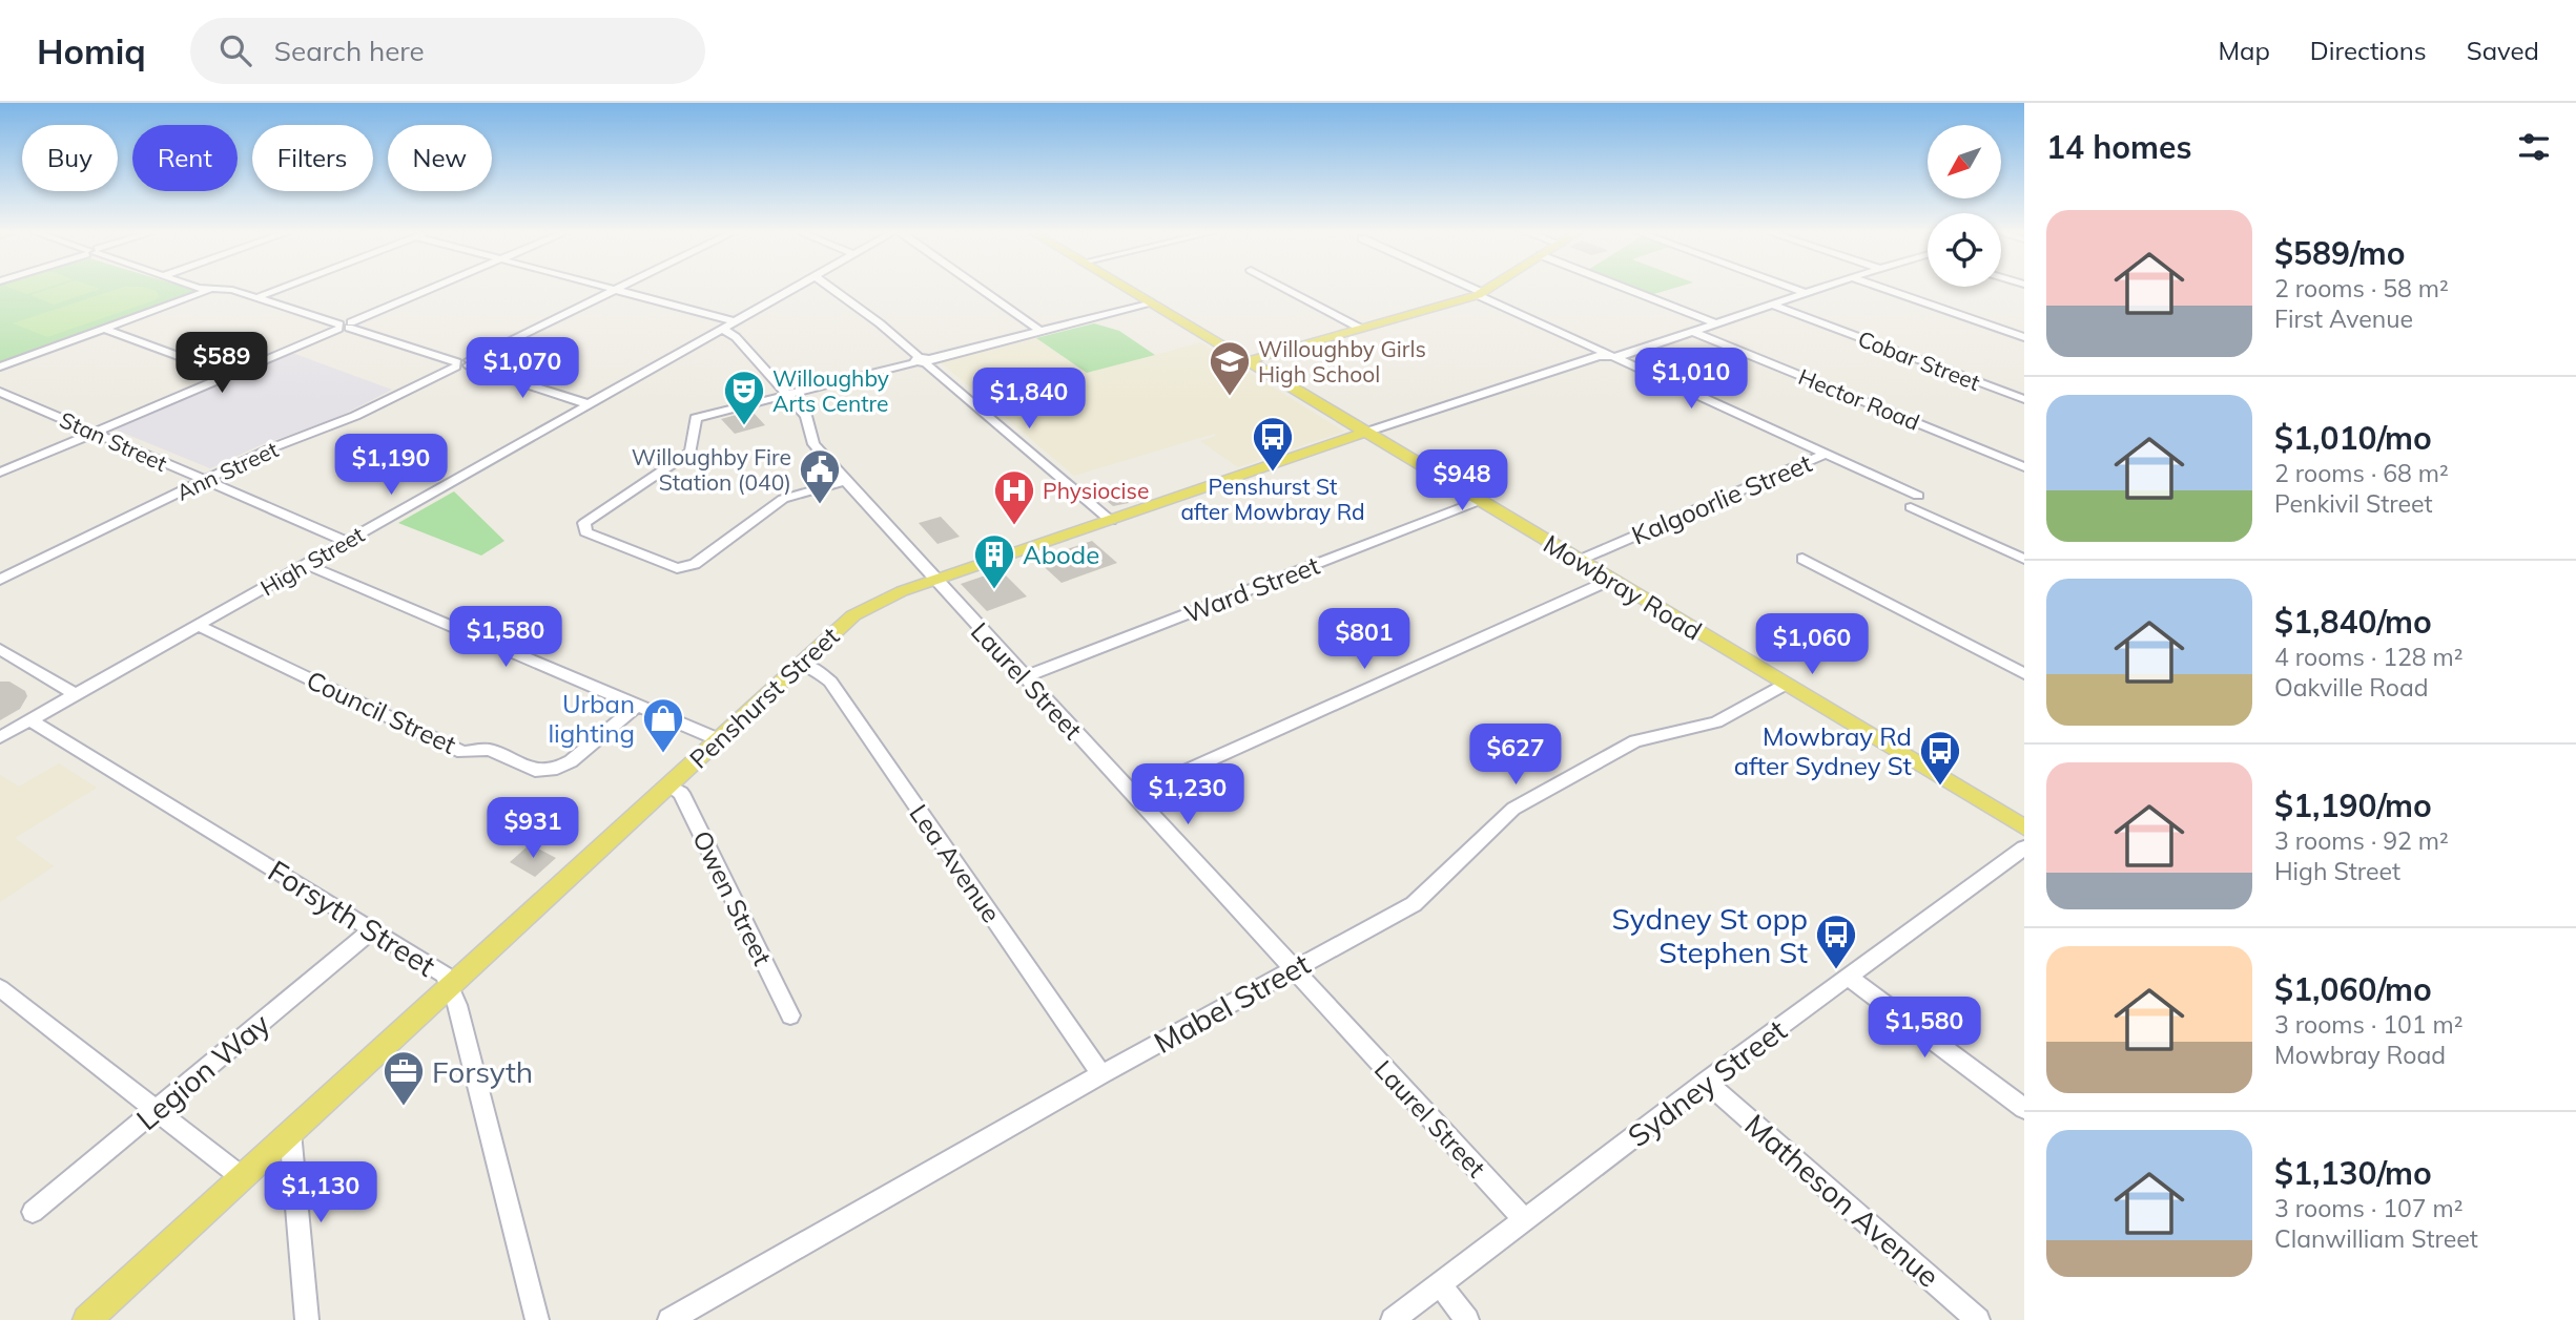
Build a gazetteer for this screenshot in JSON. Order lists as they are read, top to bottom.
{
  "streets": {
    "main road": ["Mowbray Road", "Penshurst Street"],
    "street": [
      "Cobar Street",
      "Hector Road",
      "Stan Street",
      "Ann Street",
      "Kalgoorlie Street",
      "High Street",
      "Ward Street",
      "Laurel Street",
      "Council Street",
      "Lea Avenue",
      "Owen Street",
      "Forsyth Street",
      "Mabel Street",
      "Legion Way",
      "Sydney Street",
      "Matheson Avenue"
    ]
  },
  "crossings": [
    ["Cobar Street", "Penshurst Street"],
    ["Hector Road", "Penshurst Street"],
    ["Stan Street", "Ann Street"],
    ["Stan Street", "High Street"],
    ["Kalgoorlie Street", "Mowbray Road"],
    ["High Street", "Laurel Street"],
    ["High Street", "Council Street"],
    ["High Street", "Forsyth Street"],
    ["Mowbray Road", "Ward Street"],
    ["Mowbray Road", "Penshurst Street"],
    ["Mowbray Road", "Mabel Street"],
    ["Ward Street", "Laurel Street"],
    ["Laurel Street", "Penshurst Street"],
    ["Laurel Street", "Mabel Street"],
    ["Laurel Street", "Sydney Street"],
    ["Penshurst Street", "Lea Avenue"],
    ["Penshurst Street", "Owen Street"],
    ["Penshurst Street", "Forsyth Street"],
    ["Lea Avenue", "Mabel Street"],
    ["Forsyth Street", "Legion Way"],
    ["Sydney Street", "Matheson Avenue"]
  ],
  "places": {
    "school or university": ["Willoughby Girls High School"],
    "theatre": ["Willoughby Arts Centre"],
    "bus stop": ["Penshurst St after Mowbray Rd", "Mowbray Rd after Sydney St", "Sydney St opp Stephen St"],
    "public building": ["Willoughby Fire Station (040)"],
    "hospital": ["Physiocise"],
    "building": ["Abode"],
    "shop": ["Urban lighting"],
    "office": ["Forsyth"]
  },
  "north": "bottom left",
  "page": {
    "header": "Homiq",
    "search": "Search here",
    "nav": ["Map", "Directions", "Saved"],
    "heading": "14 homes",
    "chip": [
      "Buy",
      "Rent",
      "Filters",
      "New"
    ],
    "list": [
      {
        "name": "$589/mo",
        "note": "2 rooms · 58 m² · First Avenue"
      },
      {
        "name": "$1,010/mo",
        "note": "2 rooms · 68 m² · Penkivil Street"
      },
      {
        "name": "$1,840/mo",
        "note": "4 rooms · 128 m² · Oakville Road"
      },
      {
        "name": "$1,190/mo",
        "note": "3 rooms · 92 m² · High Street"
      },
      {
        "name": "$1,060/mo",
        "note": "3 rooms · 101 m² · Mowbray Road"
      },
      {
        "name": "$1,130/mo",
        "note": "3 rooms · 107 m² · Clanwilliam Street"
      }
    ],
    "price": [
      "$589",
      "$1,070",
      "$1,010",
      "$1,840",
      "$1,190",
      "$948",
      "$1,580",
      "$801",
      "$1,060",
      "$627",
      "$1,230",
      "$931",
      "$1,580",
      "$1,130"
    ]
  }
}
